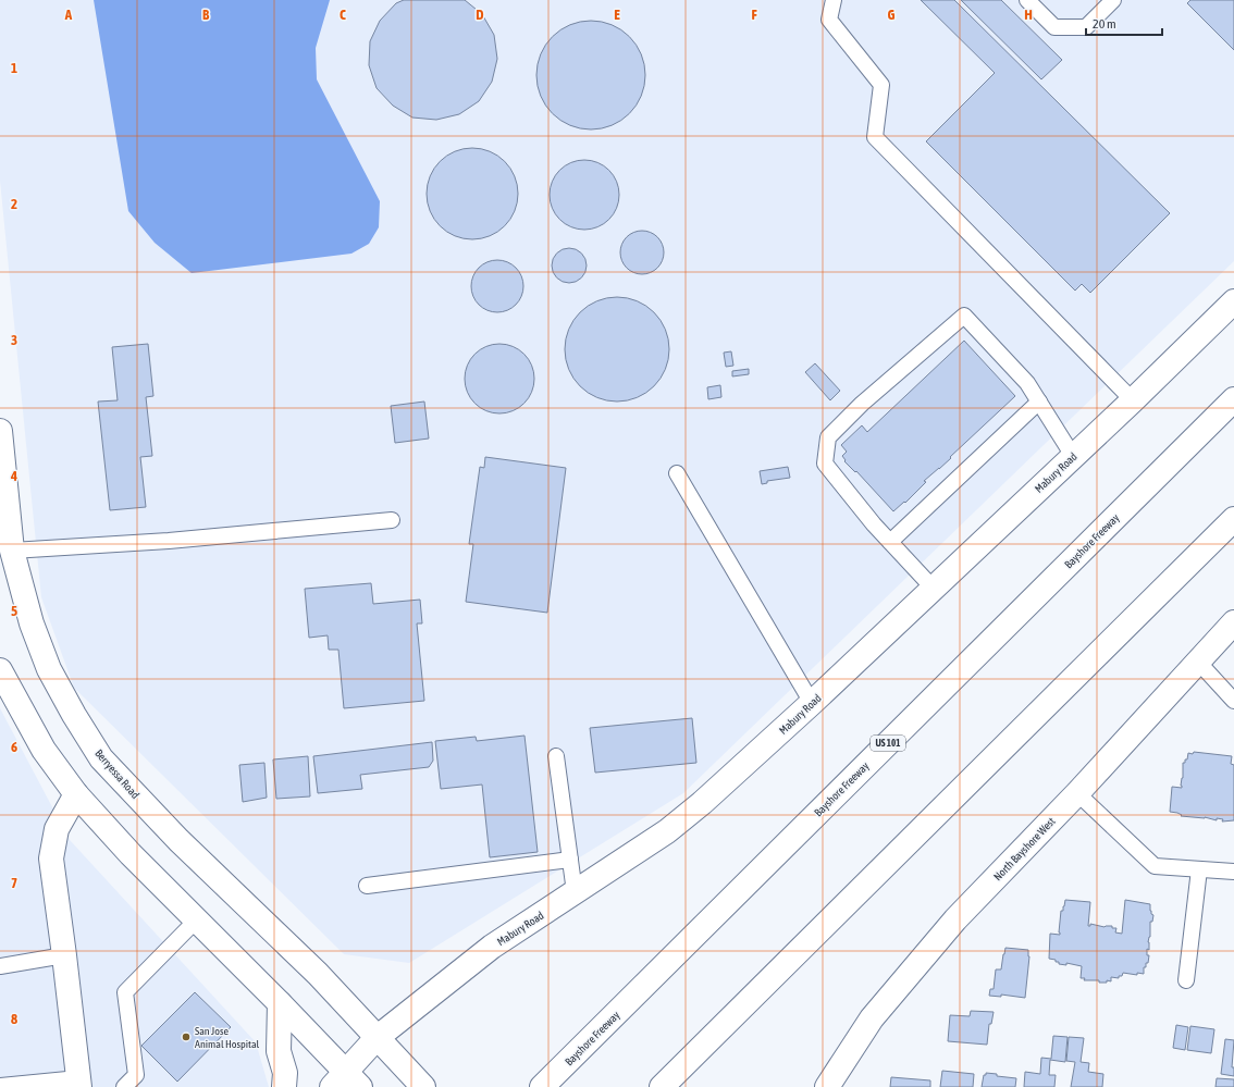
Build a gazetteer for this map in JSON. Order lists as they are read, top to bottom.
{
  "streets": {
    "main road": [
      "Mabury Road",
      "Bayshore Freeway",
      "US 101",
      "Berryessa Road",
      "North Bayshore West"
    ]
  },
  "crossings": [
    ["Mabury Road", "Berryessa Road"]
  ],
  "places": ["San Jose Animal Hospital"],
  "scale_bar": "20 m",
  "grid": {
    "columns": [
      "A",
      "B",
      "C",
      "D",
      "E",
      "F",
      "G",
      "H"
    ],
    "rows": [
      "1",
      "2",
      "3",
      "4",
      "5",
      "6",
      "7",
      "8"
    ]
  }
}
